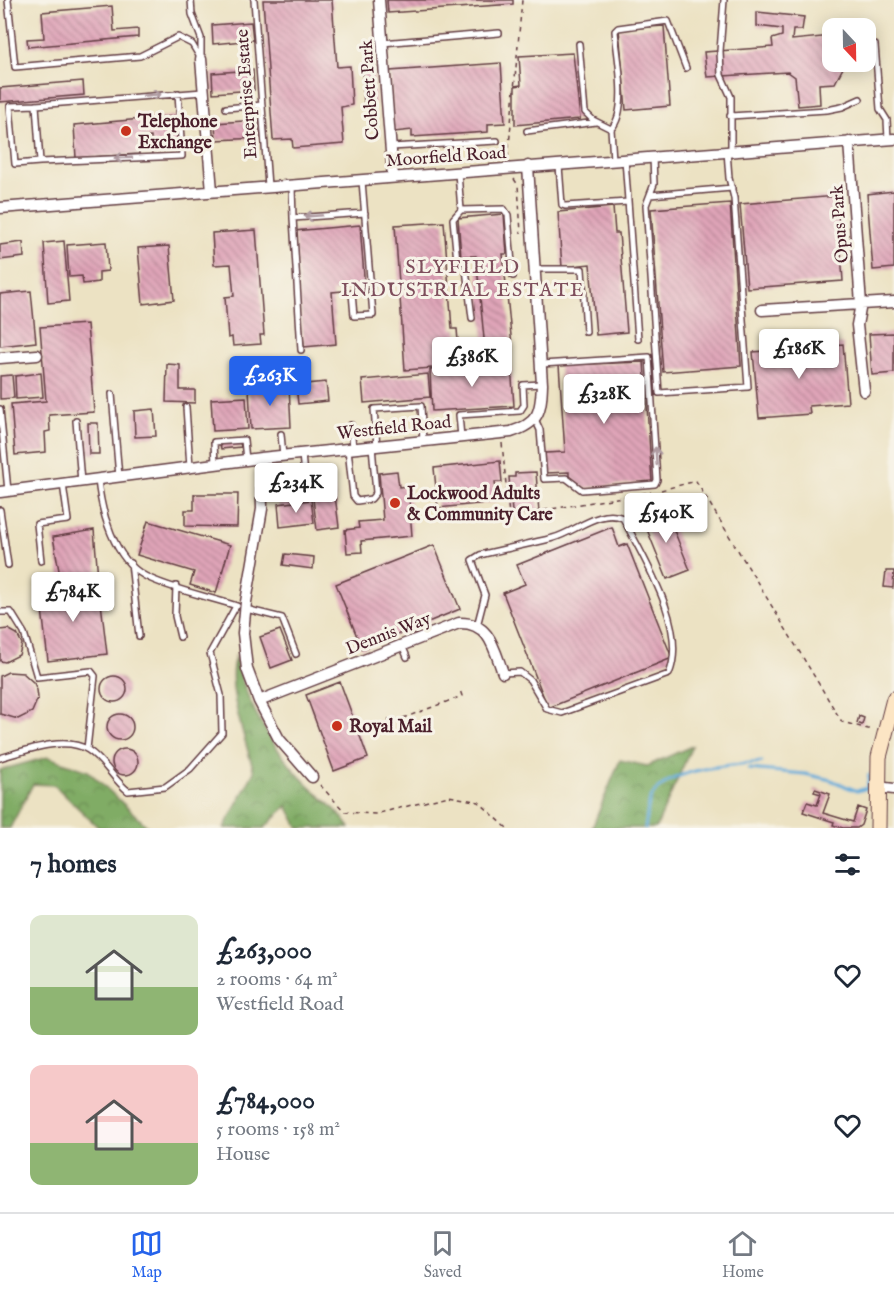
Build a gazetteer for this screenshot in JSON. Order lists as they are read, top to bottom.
{
  "streets": {
    "street": [
      "Cobbett Park",
      "Moorfield Road",
      "Opus Park",
      "Westfield Road",
      "Dennis Way"
    ],
    "lane": ["Enterprise Estate"]
  },
  "crossings": [
    ["Cobbett Park", "Moorfield Road"],
    ["Enterprise Estate", "Moorfield Road"],
    ["Moorfield Road", "Opus Park"]
  ],
  "districts": ["SLYFIELD INDUSTRIAL ESTATE"],
  "places": ["Telephone Exchange", "Lockwood Adults & Community Care", "Royal Mail"],
  "north": "bottom",
  "page": {
    "price": [
      "£186K",
      "£386K",
      "£263K",
      "£328K",
      "£234K",
      "£540K",
      "£784K"
    ],
    "heading": "7 homes",
    "list": [
      {
        "name": "£263,000",
        "note": "2 rooms · 64 m² · Westfield Road"
      },
      {
        "name": "£784,000",
        "note": "5 rooms · 158 m² · House"
      }
    ],
    "tabs": ["Map", "Saved", "Home"]
  }
}
